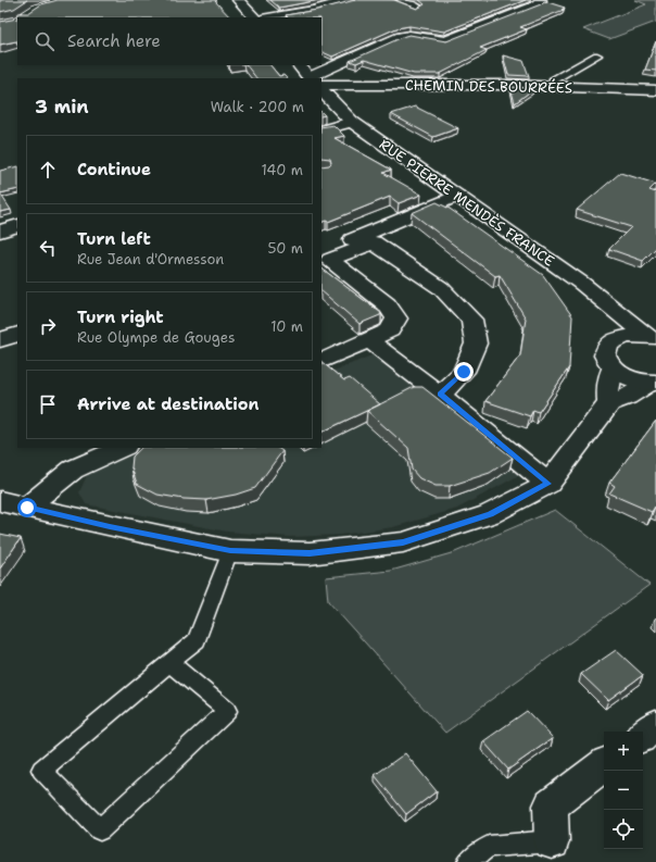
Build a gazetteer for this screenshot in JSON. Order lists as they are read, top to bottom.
{
  "streets": {
    "street": ["CHEMIN DES BOURRÉES", "RUE PIERRE MENDÈS FRANCE"]
  },
  "page": {
    "search": "Search here",
    "heading": ["3 min", "Walk · 200 m"],
    "list": [
      ["Continue", "140 m"],
      ["Turn left", "Rue Jean d'Ormesson", "50 m"],
      ["Turn right", "Rue Olympe de Gouges", "10 m"],
      "Arrive at destination"
    ],
    "map_buttons": ["+", "−"]
  }
}
